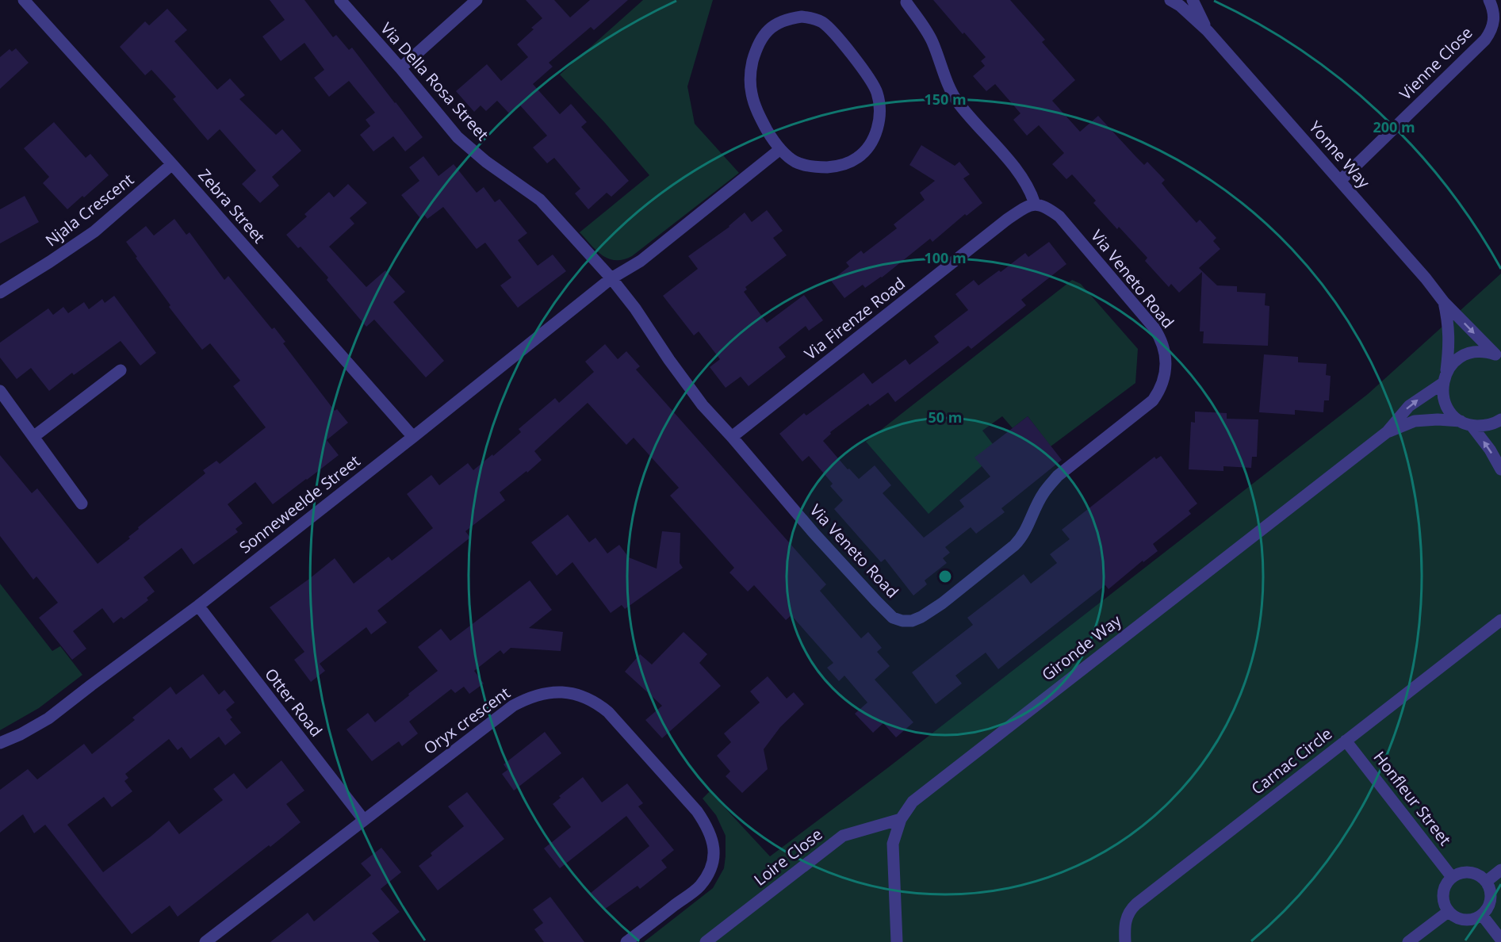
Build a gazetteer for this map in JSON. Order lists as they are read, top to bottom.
{
  "streets": {
    "street": [
      "Vienne Close",
      "Via Della Rosa Street",
      "Yonne Way",
      "Zebra Street",
      "Njala Crescent",
      "Via Veneto Road",
      "Via Firenze Road",
      "Sonneweelde Street",
      "Gironde Way",
      "Otter Road",
      "Oryx crescent",
      "Carnac Circle",
      "Honfleur Street",
      "Loire Close"
    ]
  },
  "crossings": [
    ["Vienne Close", "Yonne Way"],
    ["Via Della Rosa Street", "Via Veneto Road"],
    ["Via Della Rosa Street", "Sonneweelde Street"],
    ["Zebra Street", "Njala Crescent"],
    ["Zebra Street", "Sonneweelde Street"],
    ["Via Veneto Road", "Via Firenze Road"],
    ["Via Veneto Road", "Sonneweelde Street"],
    ["Sonneweelde Street", "Otter Road"],
    ["Gironde Way", "Loire Close"],
    ["Otter Road", "Oryx crescent"],
    ["Carnac Circle", "Honfleur Street"]
  ],
  "rings": [
    "150 m",
    "200 m",
    "100 m",
    "50 m"
  ]
}
